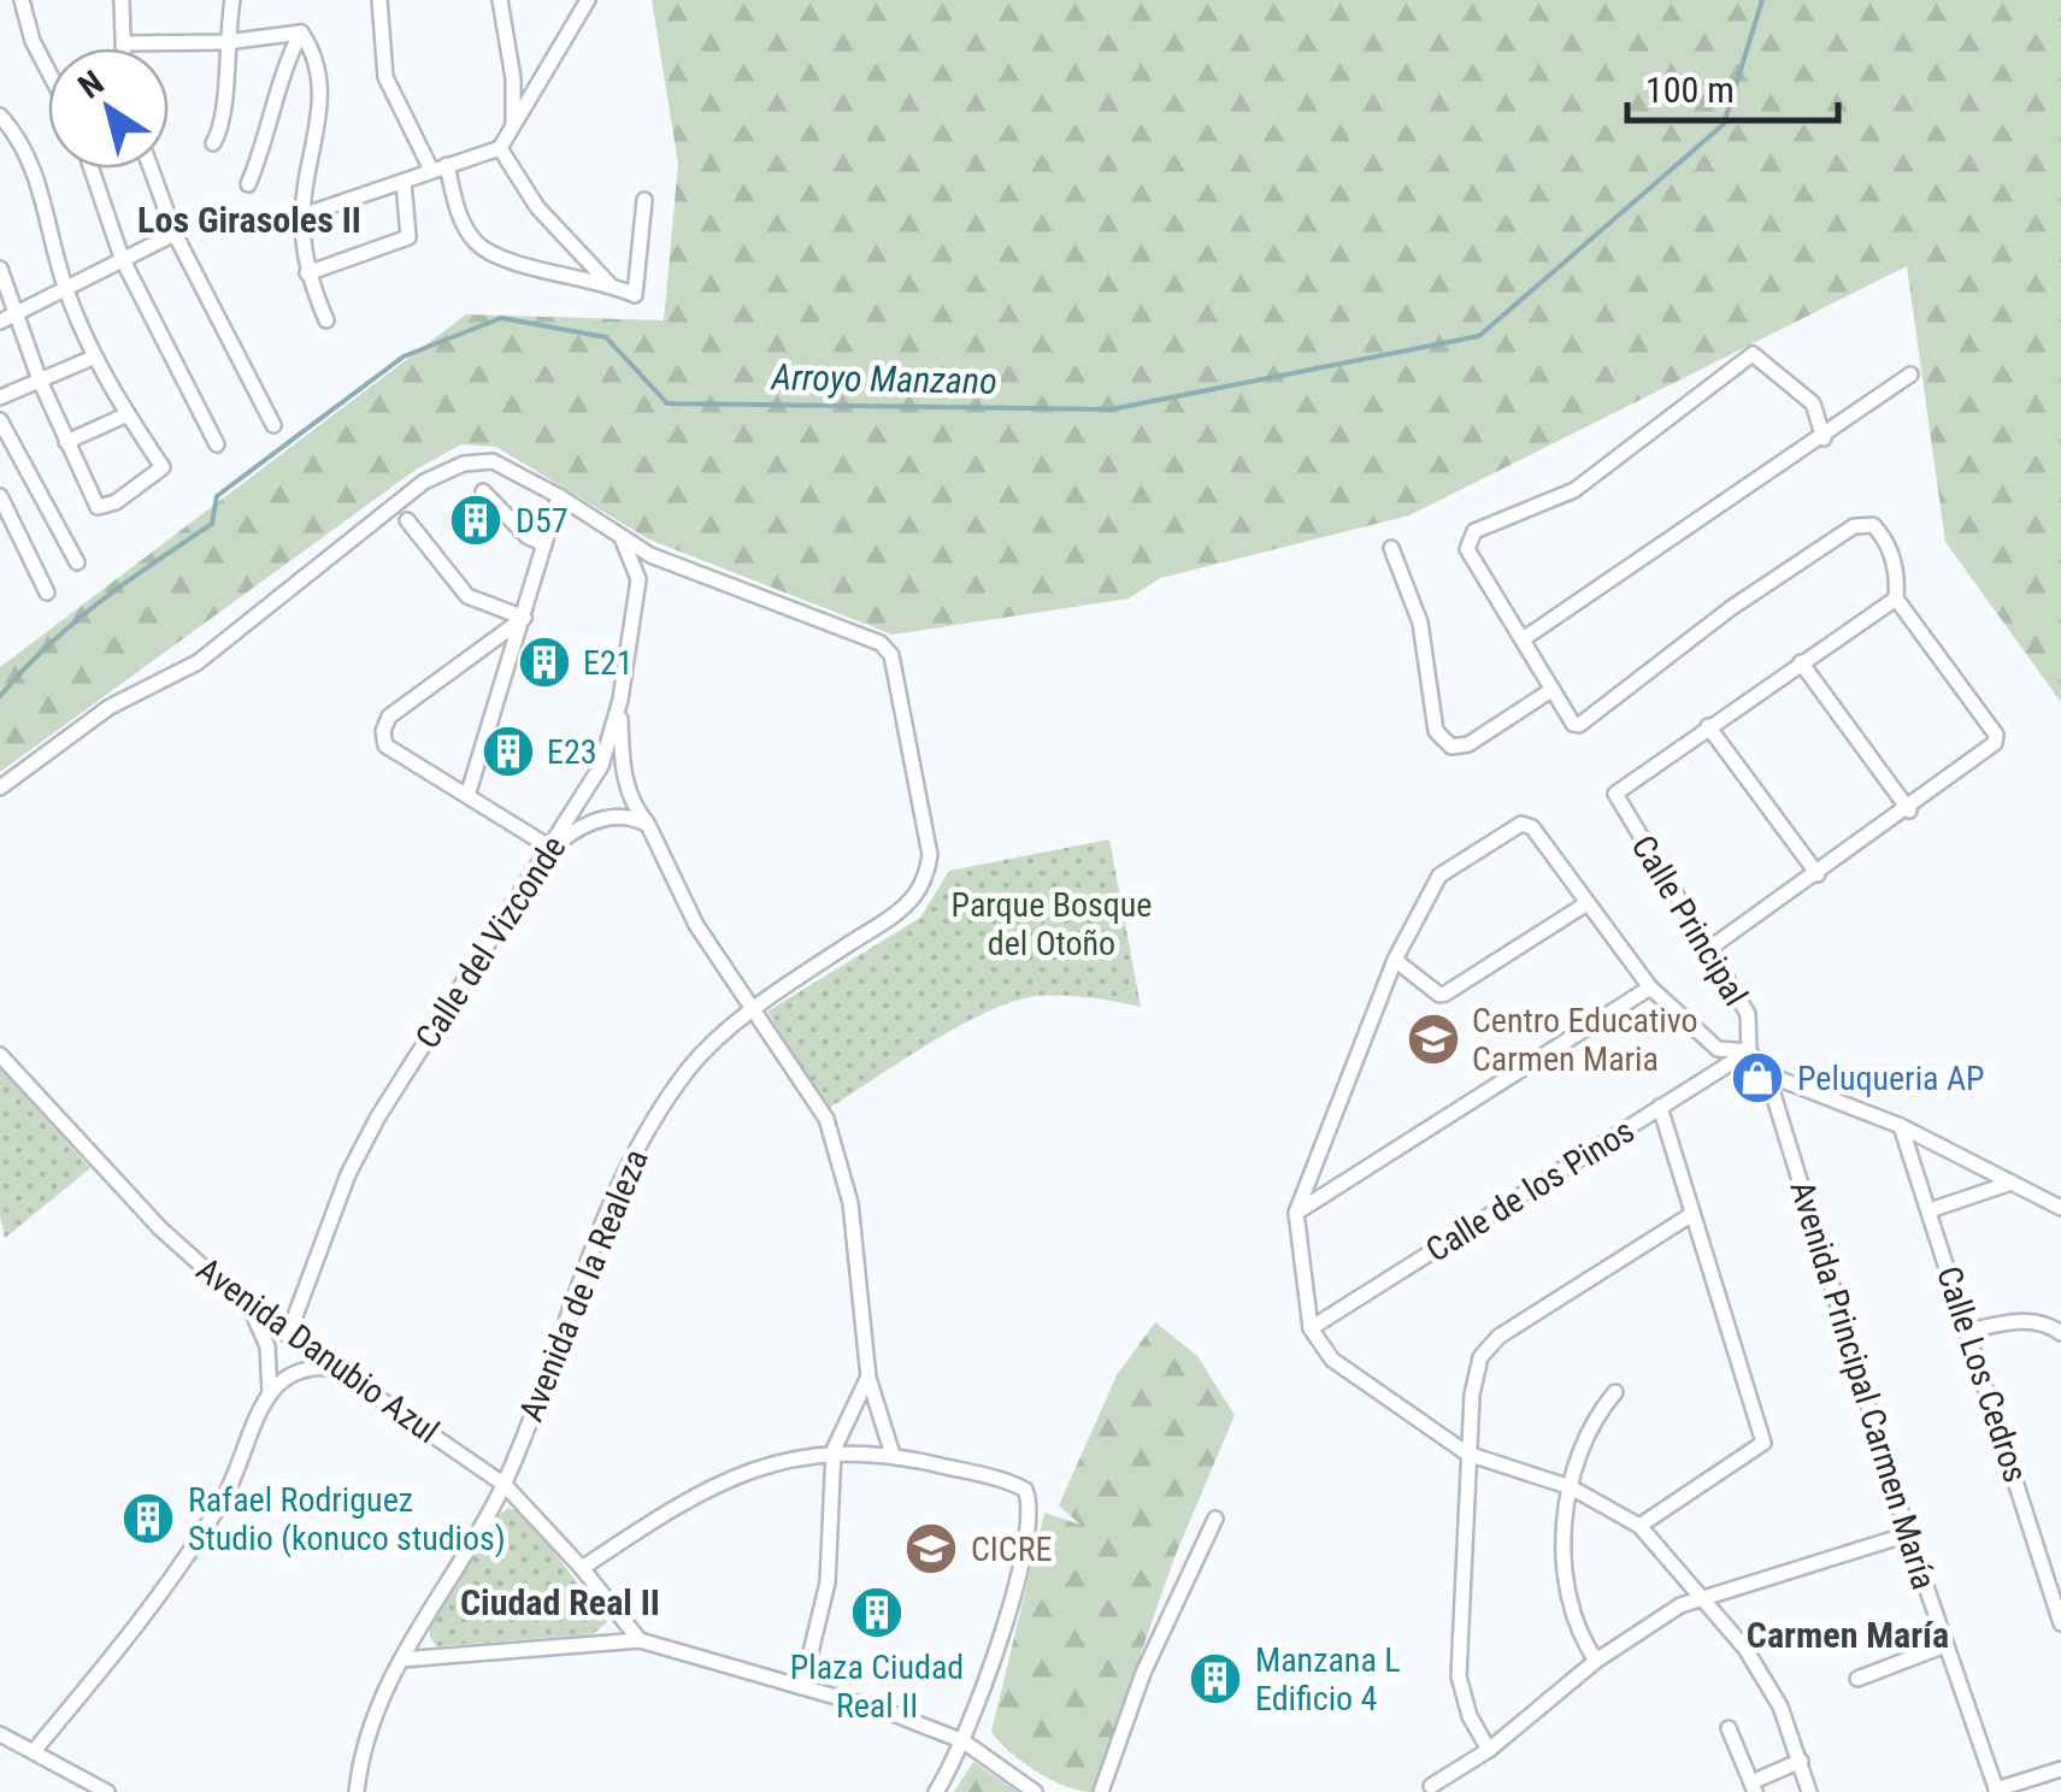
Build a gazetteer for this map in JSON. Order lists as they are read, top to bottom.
{
  "streets": {
    "street": [
      "Calle Principal",
      "Calle del Vizconde",
      "Calle de los Pinos",
      "Avenida de la Realeza",
      "Avenida Danubio Azul",
      "Calle Los Cedros",
      "Avenida Principal Carmen María"
    ]
  },
  "crossings": [
    ["Calle Principal", "Calle de los Pinos"],
    ["Calle Principal", "Avenida Principal Carmen María"],
    ["Calle del Vizconde", "Avenida Danubio Azul"],
    ["Calle de los Pinos", "Avenida Principal Carmen María"],
    ["Avenida de la Realeza", "Avenida Danubio Azul"]
  ],
  "districts": ["Los Girasoles II", "Ciudad Real II", "Carmen María"],
  "water": ["Arroyo Manzano"],
  "parks": ["Parque Bosque del Otoño"],
  "places": {
    "building": [
      "D57",
      "E21",
      "E23",
      "Rafael Rodriguez Studio (konuco studios)",
      "Plaza Ciudad Real II",
      "Manzana L Edificio 4"
    ],
    "school or university": ["Centro Educativo Carmen Maria", "CICRE"],
    "shop": ["Peluqueria AP"]
  },
  "scale_bar": "100 m",
  "north": "top left"
}
